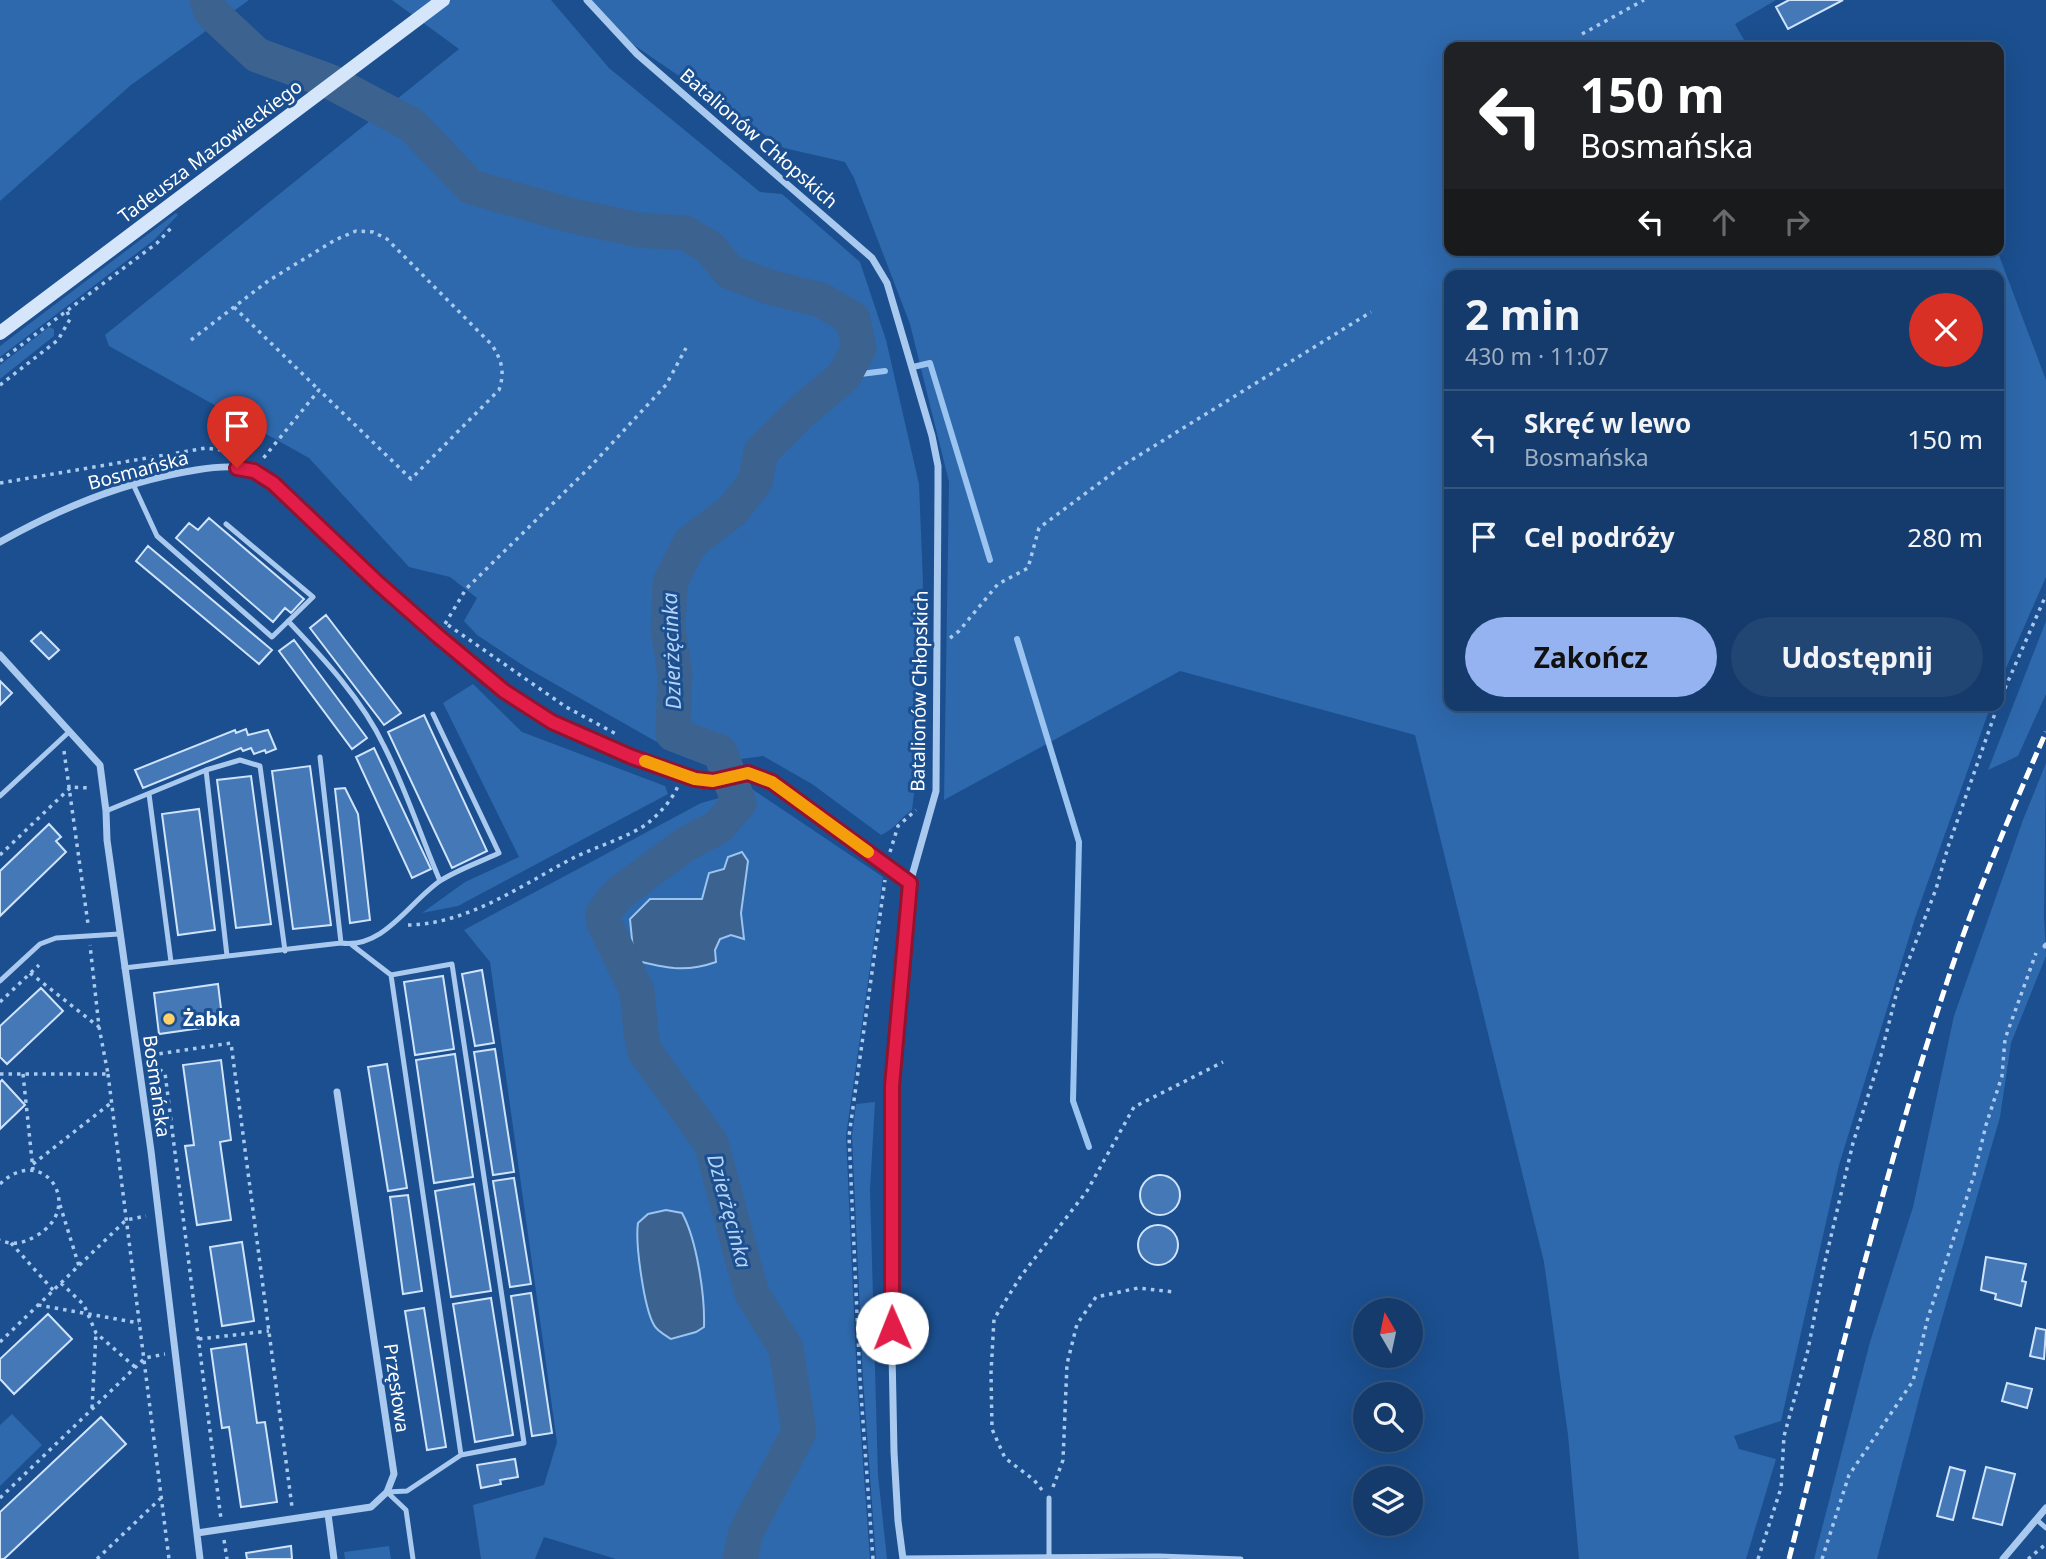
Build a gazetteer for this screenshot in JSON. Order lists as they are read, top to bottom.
{
  "streets": {
    "main road": ["Tadeusza Mazowieckiego"],
    "street": ["Batalionów Chłopskich", "Bosmańska", "Przęsłowa"]
  },
  "water": ["Dzierżęcinka"],
  "places": ["Żabka"],
  "north": "top",
  "page": {
    "turn": ["150 m", "Bosmańska"],
    "heading": ["2 min", "430 m · 11:07"],
    "list": [
      {
        "name": "Skręć w lewo",
        "note": "Bosmańska",
        "value": "150 m"
      },
      {
        "name": "Cel podróży",
        "value": "280 m"
      }
    ],
    "buttons": ["Zakończ", "Udostępnij"]
  }
}
